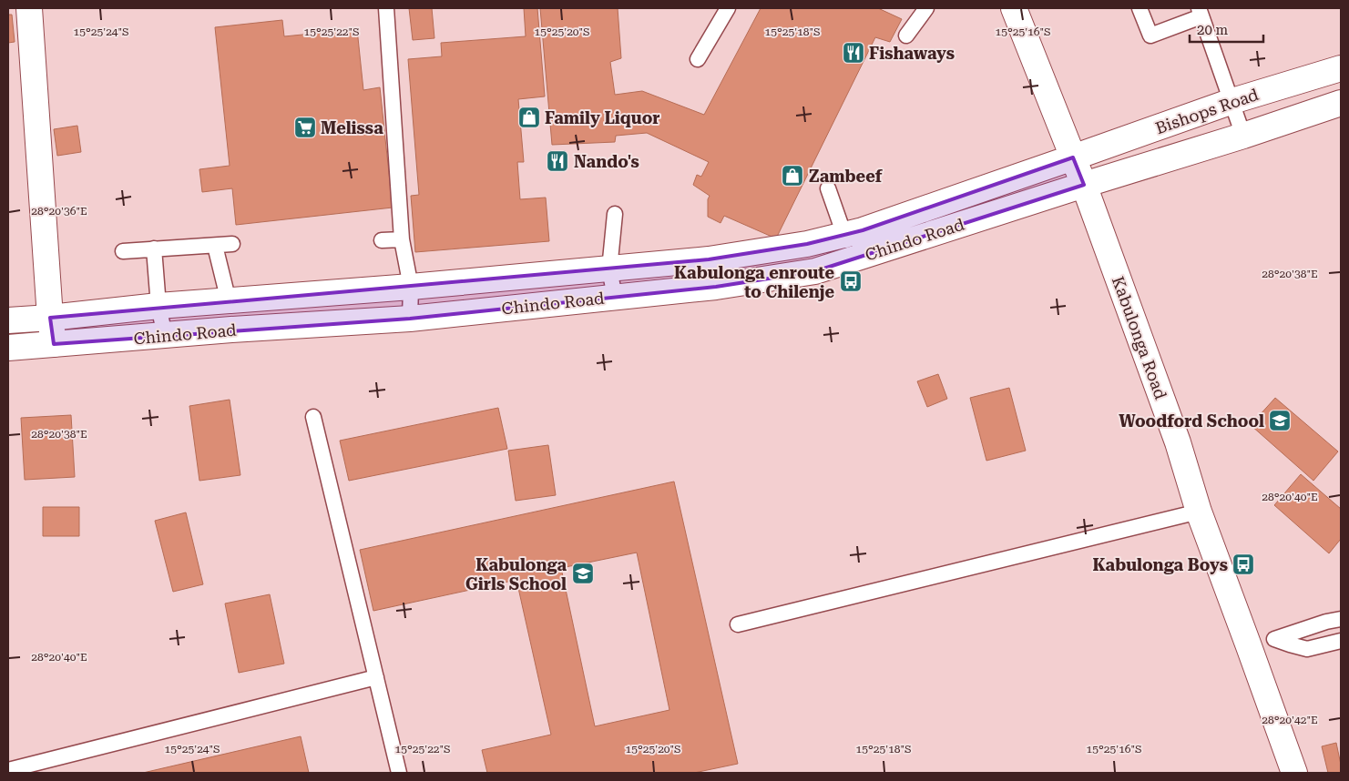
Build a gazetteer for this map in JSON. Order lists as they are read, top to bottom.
{
  "streets": {
    "main road": ["Bishops Road", "Chindo Road", "Kabulonga Road"]
  },
  "crossings": [
    ["Bishops Road", "Chindo Road"],
    ["Bishops Road", "Kabulonga Road"],
    ["Chindo Road", "Kabulonga Road"]
  ],
  "places": {
    "restaurant": ["Fishaways", "Nando's"],
    "shop": ["Family Liquor", "Zambeef"],
    "supermarket": ["Melissa"],
    "bus stop": ["Kabulonga enroute to Chilenje", "Kabulonga Boys"],
    "school or university": ["Woodford School", "Kabulonga Girls School"]
  },
  "scale_bar": "20 m",
  "coordinates": [
    "15°25'24\"S",
    "15°25'22\"S",
    "15°25'20\"S",
    "15°25'18\"S",
    "15°25'16\"S",
    "28°20'36\"E",
    "28°20'38\"E",
    "28°20'40\"E",
    "28°20'42\"E"
  ]
}
